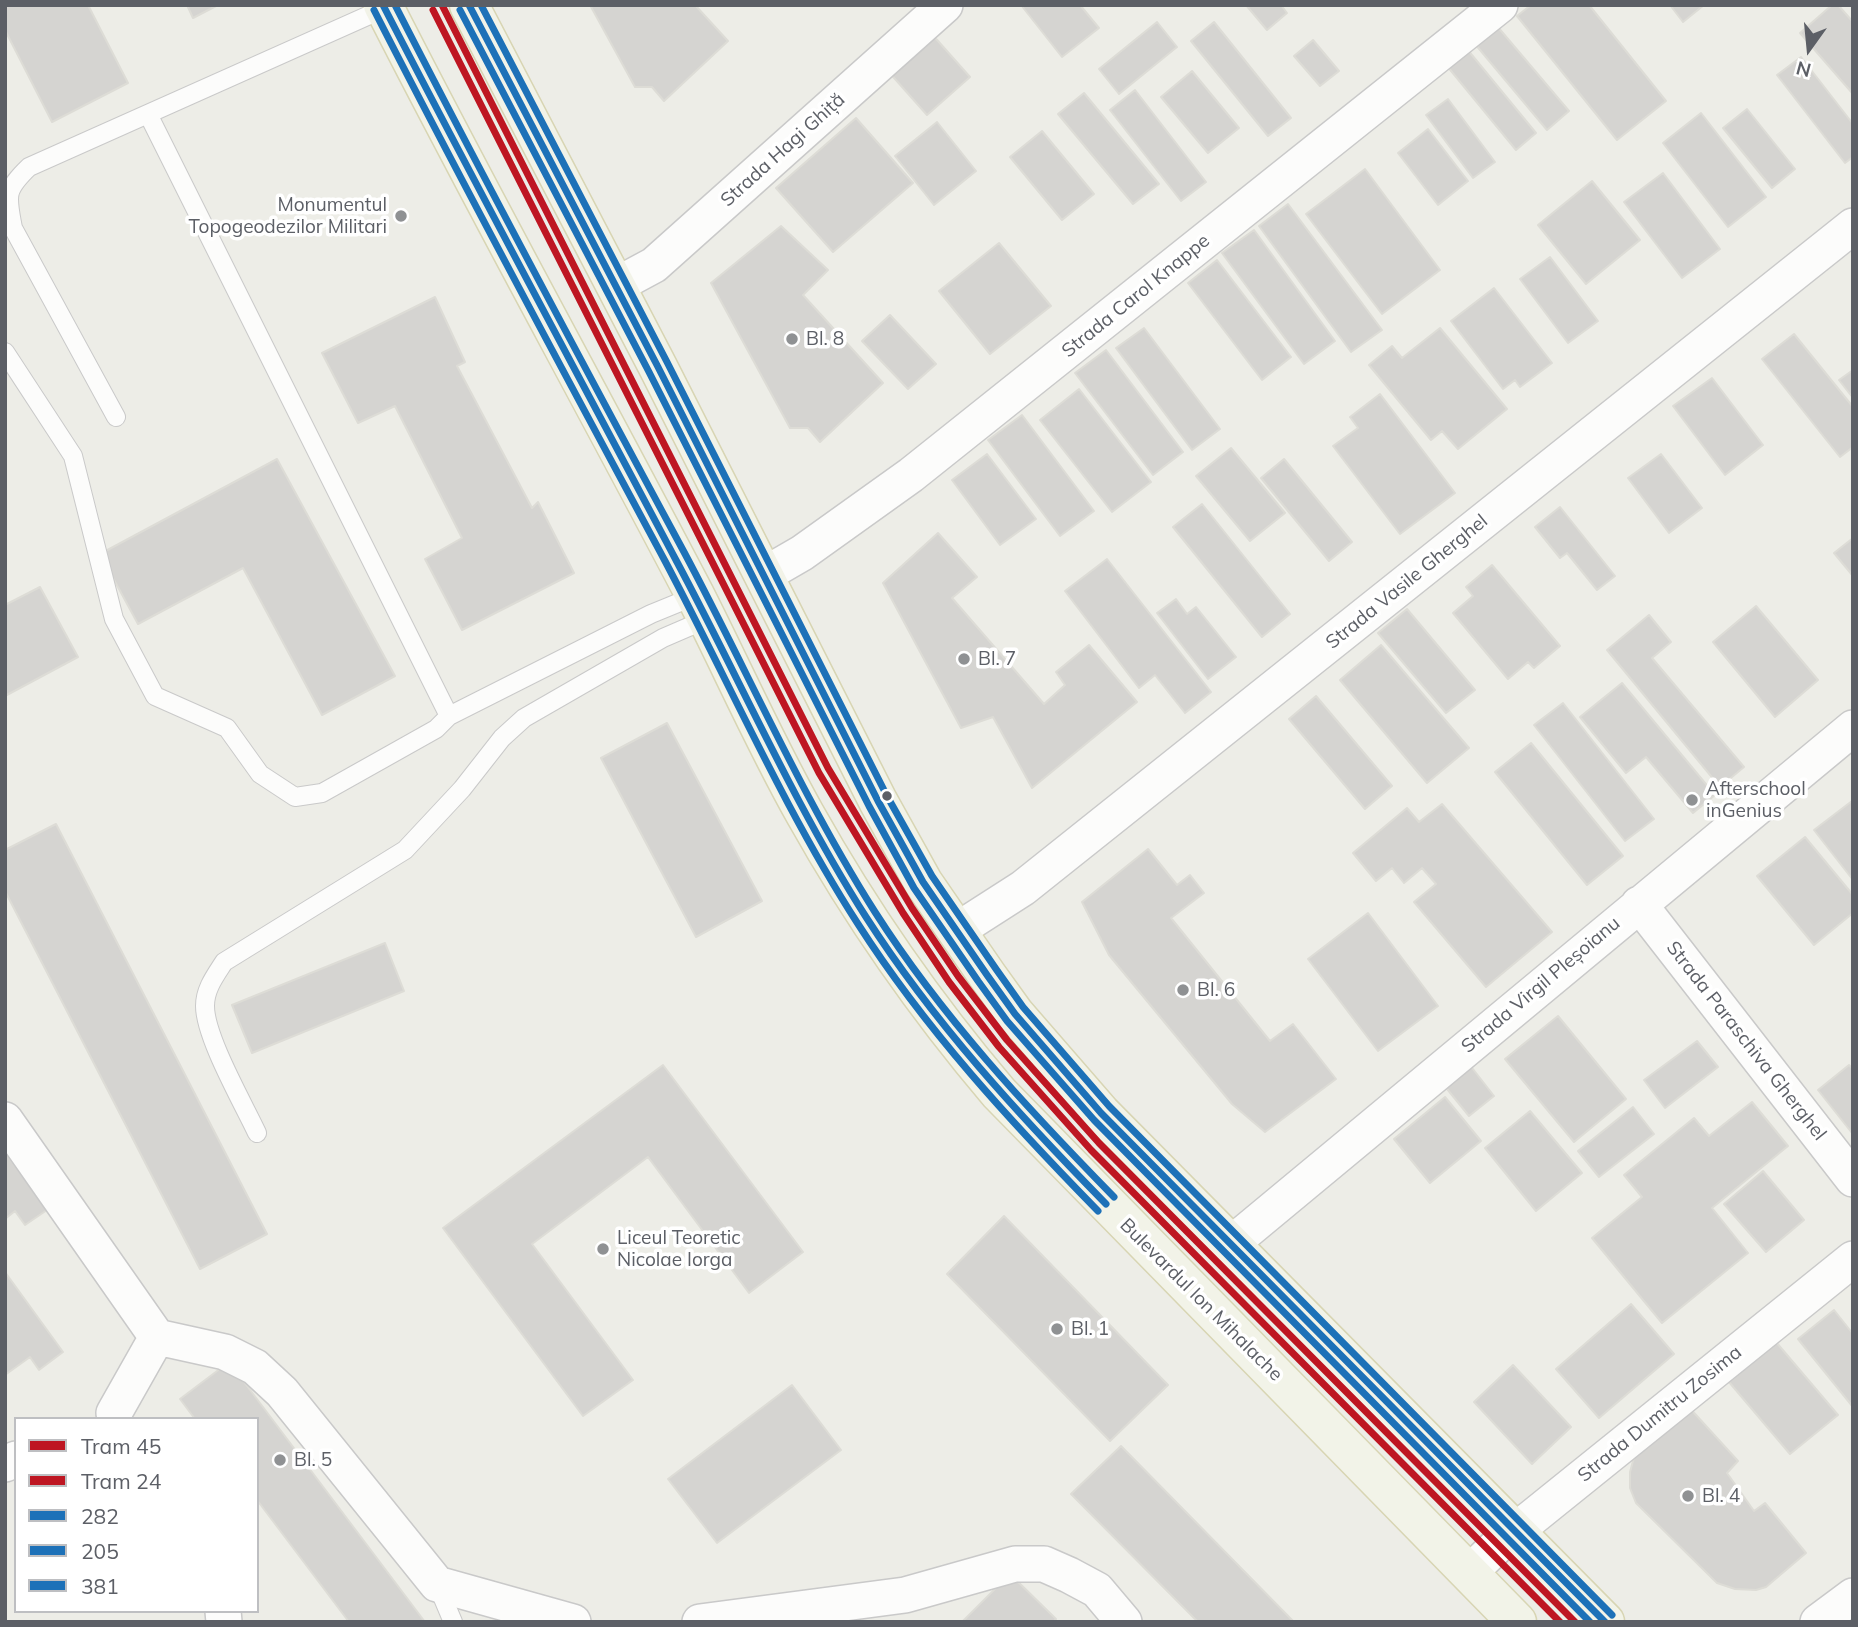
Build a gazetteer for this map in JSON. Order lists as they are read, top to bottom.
{
  "streets": {
    "main road": ["Bulevardul Ion Mihalache"],
    "street": [
      "Strada Hagi Ghiță",
      "Strada Carol Knappe",
      "Strada Vasile Gherghel",
      "Strada Virgil Pleșoianu",
      "Strada Paraschiva Gherghel",
      "Strada Dumitru Zosima"
    ]
  },
  "crossings": [
    ["Strada Virgil Pleșoianu", "Strada Paraschiva Gherghel"],
    ["Bulevardul Ion Mihalache", "Strada Dumitru Zosima"]
  ],
  "places": [
    "Monumentul Topogeodezilor Militari",
    "Bl. 8",
    "Bl. 7",
    "Afterschool inGenius",
    "Bl. 6",
    "Liceul Teoretic Nicolae Iorga",
    "Bl. 1",
    "Bl. 5",
    "Bl. 4"
  ],
  "lines": [
    "tram line 45",
    "transit line 282",
    "transit line 381",
    "tram line 24",
    "transit line 205"
  ],
  "legend": [
    "Tram 45",
    "Tram 24",
    "282",
    "205",
    "381"
  ],
  "north": "bottom"
}
